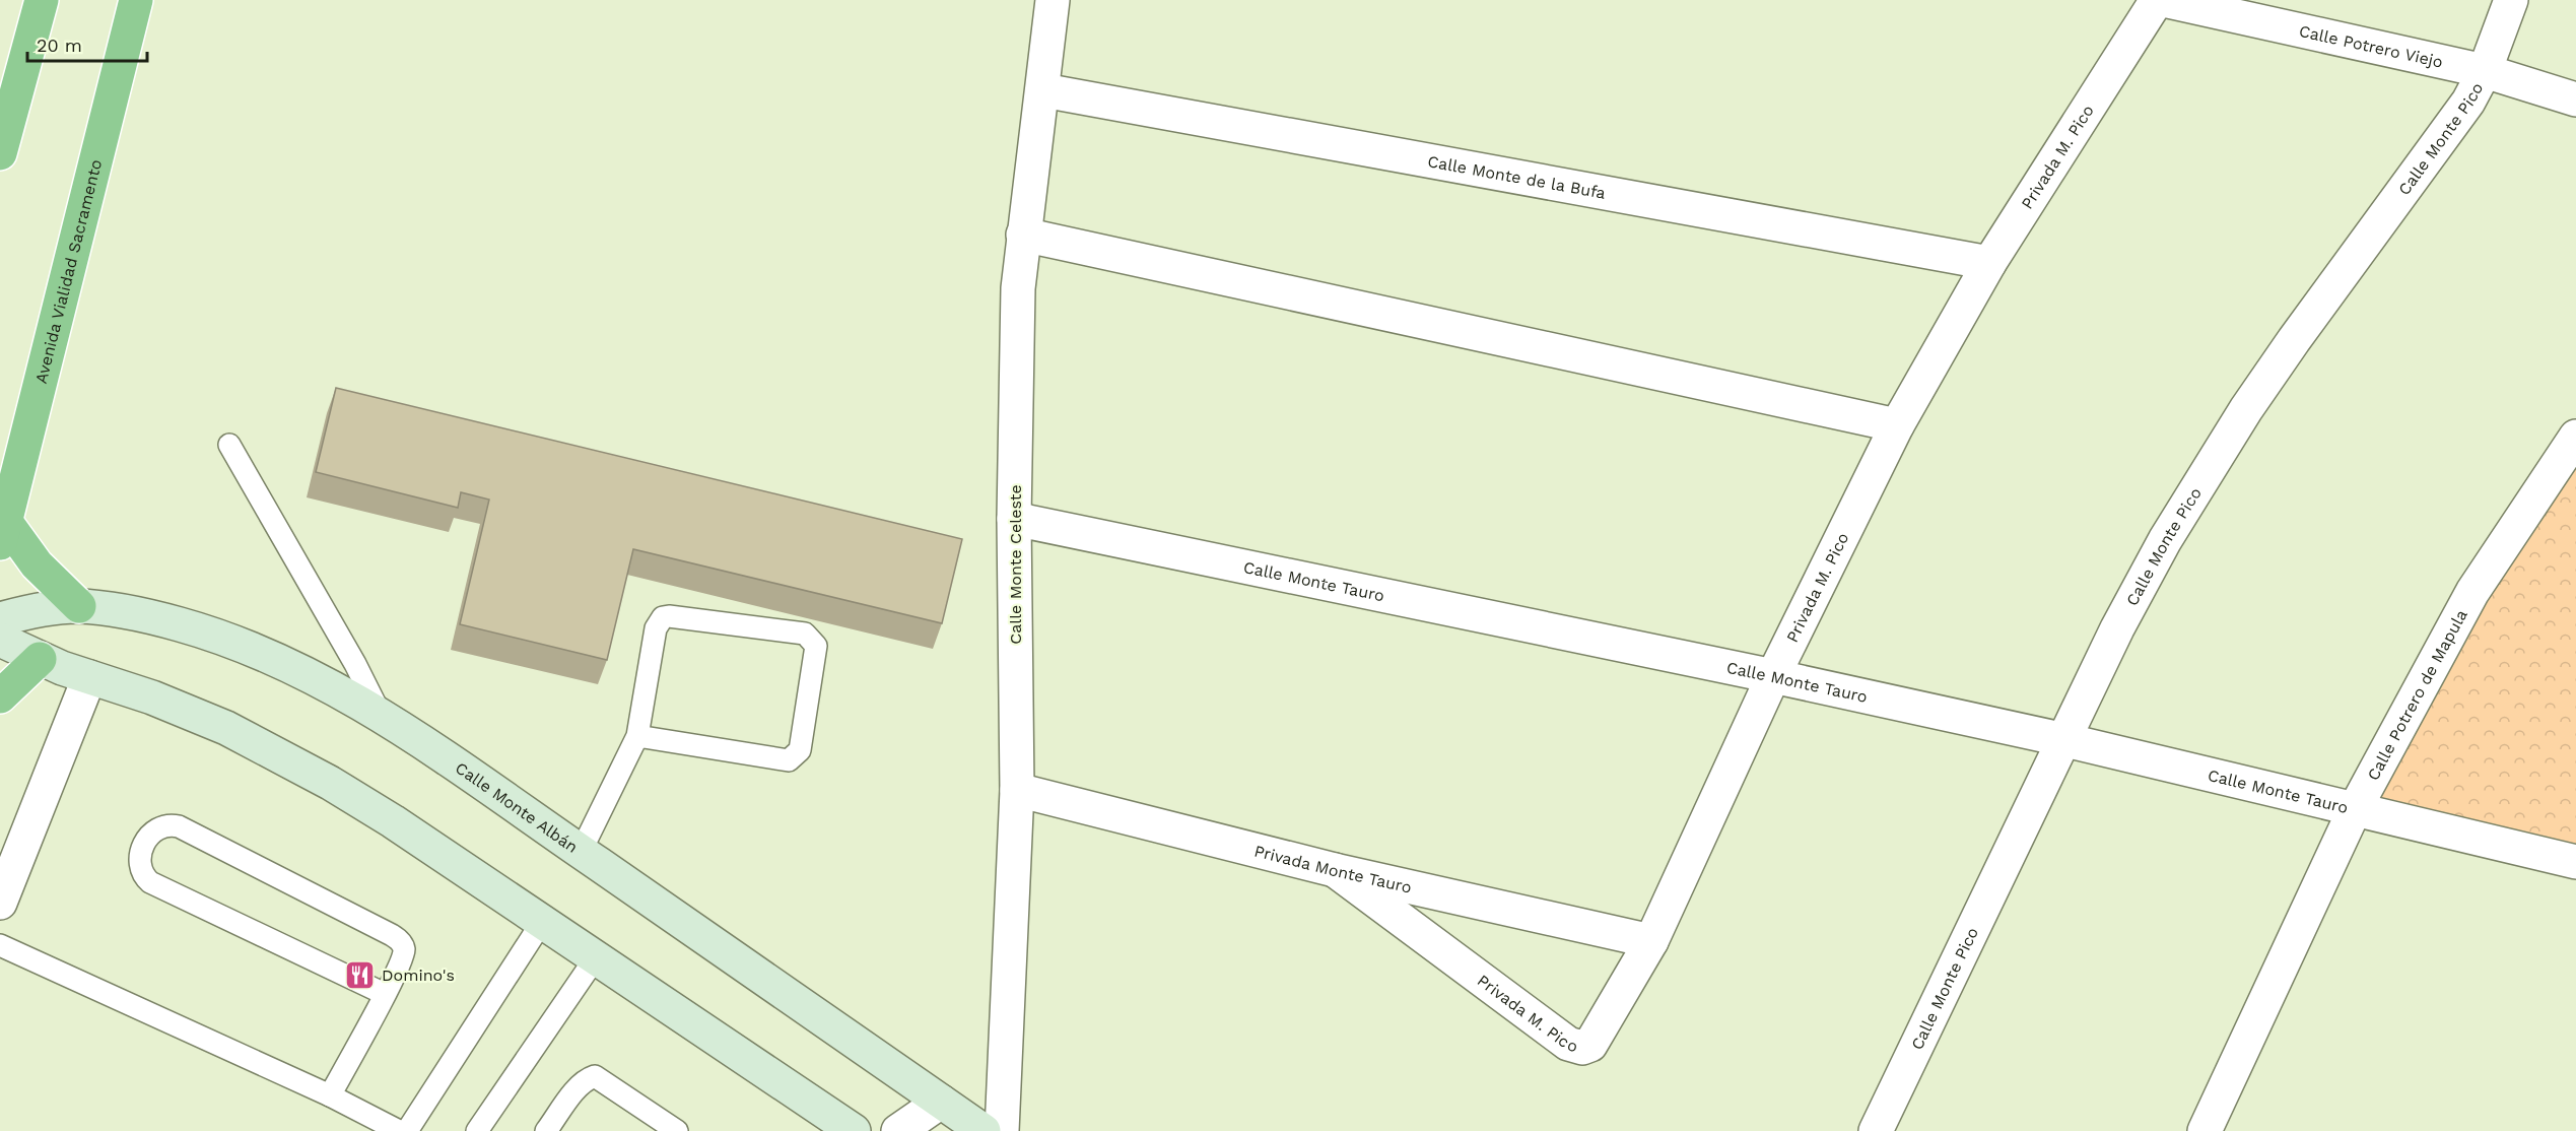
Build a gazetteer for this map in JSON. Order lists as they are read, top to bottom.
{
  "streets": {
    "highway": ["Avenida Vialidad Sacramento"],
    "main road": ["Calle Monte Albán"],
    "street": [
      "Calle Potrero Viejo",
      "Calle Monte Pico",
      "Privada M. Pico",
      "Calle Monte de la Bufa",
      "Calle Monte Celeste",
      "Calle Monte Tauro",
      "Calle Potrero de Mapula",
      "Privada Monte Tauro"
    ]
  },
  "crossings": [
    ["Calle Potrero Viejo", "Calle Monte Pico"],
    ["Calle Monte Pico", "Calle Monte Tauro"],
    ["Privada M. Pico", "Calle Monte de la Bufa"],
    ["Privada M. Pico", "Calle Monte Tauro"],
    ["Privada M. Pico", "Privada Monte Tauro"],
    ["Calle Monte de la Bufa", "Calle Monte Celeste"],
    ["Calle Monte Celeste", "Calle Monte Tauro"],
    ["Calle Monte Celeste", "Privada Monte Tauro"],
    ["Calle Monte Tauro", "Calle Potrero de Mapula"]
  ],
  "places": {
    "restaurant": ["Domino's"]
  },
  "scale_bar": "20 m"
}
